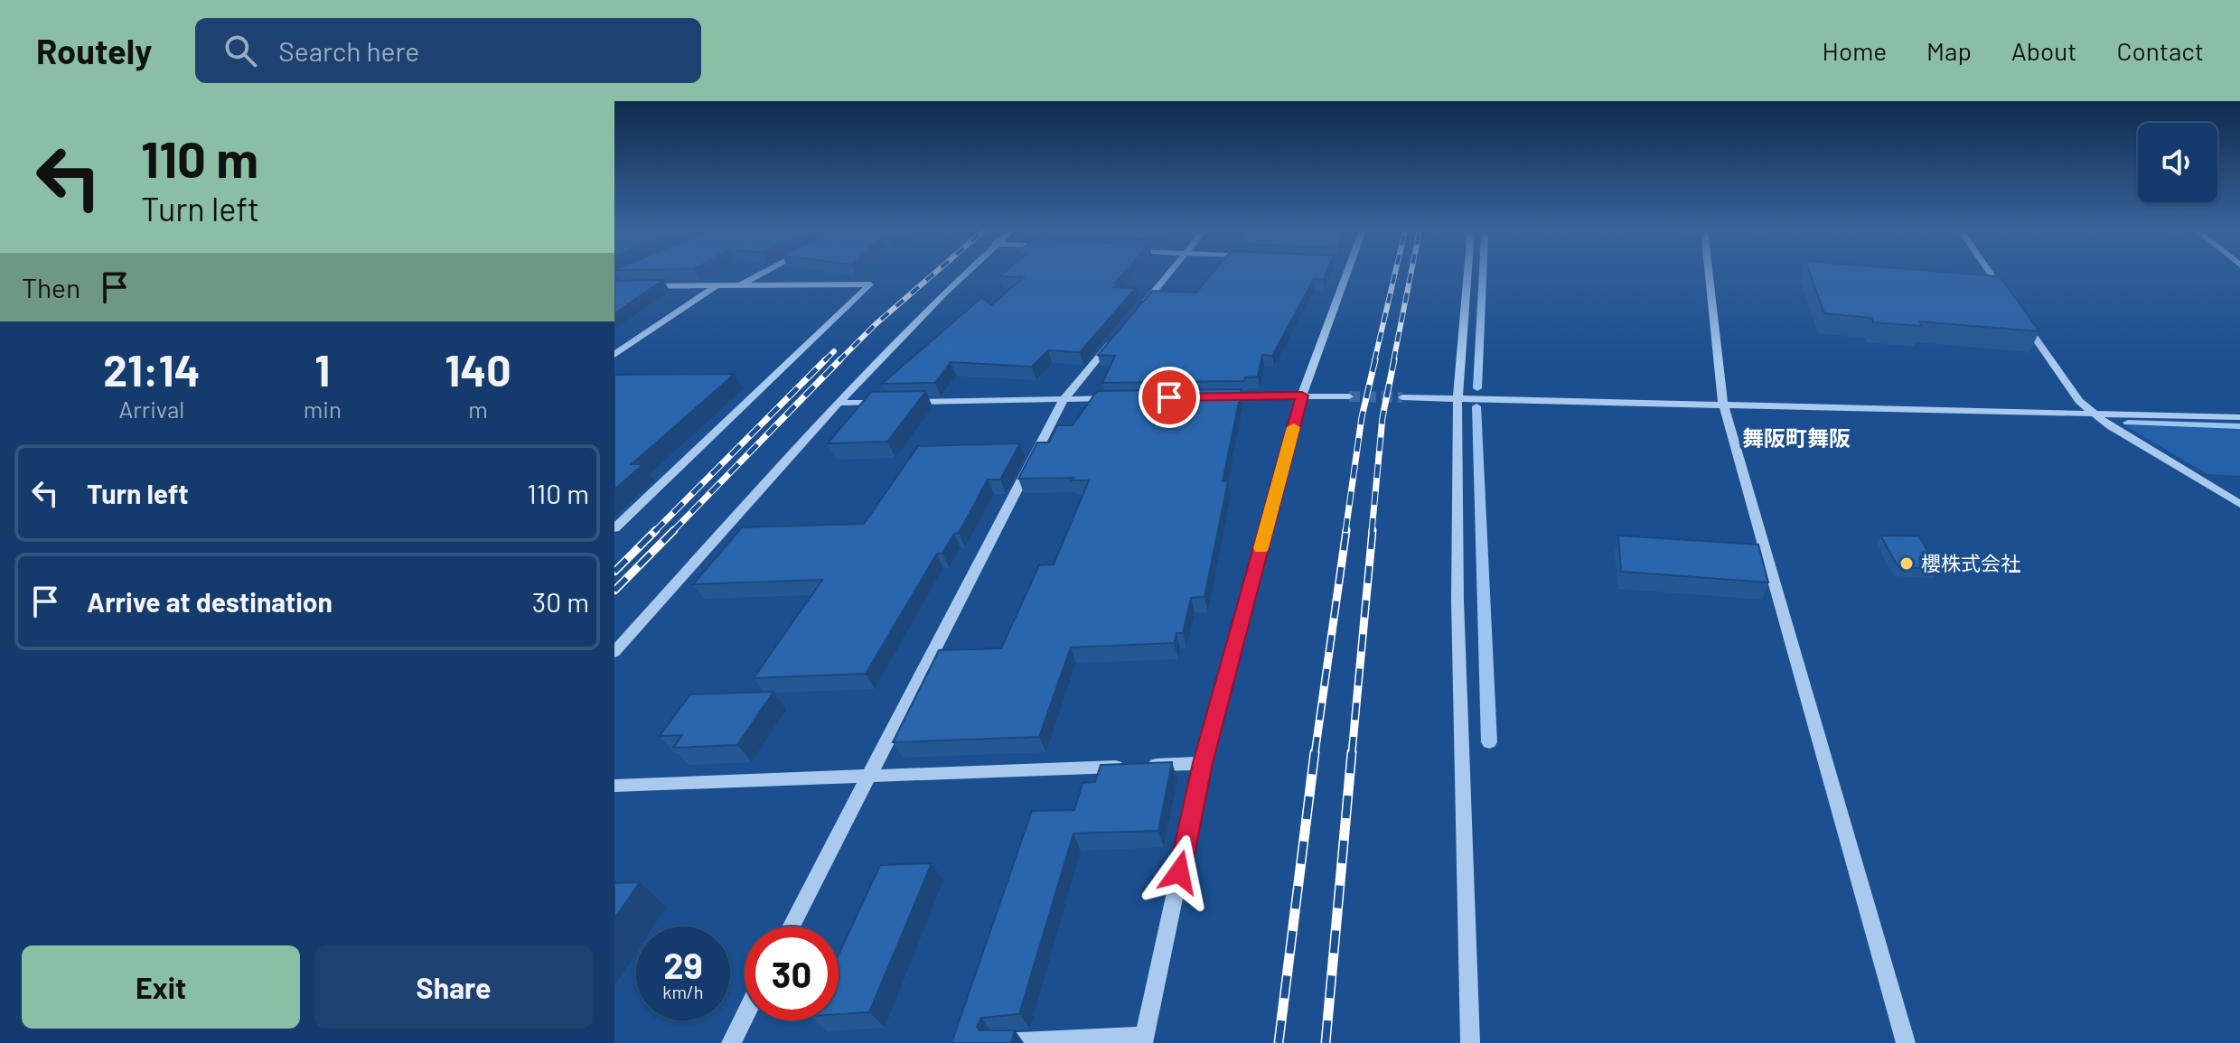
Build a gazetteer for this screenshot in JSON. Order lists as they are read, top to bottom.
{
  "districts": ["舞阪町舞阪"],
  "places": ["櫻株式会社"],
  "page": {
    "header": "Routely",
    "search": "Search here",
    "nav": [
      "Home",
      "Map",
      "About",
      "Contact"
    ],
    "turn": ["110 m", "Turn left"],
    "then": "Then",
    "eta": [
      "21:14",
      "Arrival",
      "1",
      "min",
      "140",
      "m"
    ],
    "list": [
      {
        "name": "Turn left",
        "value": "110 m"
      },
      {
        "name": "Arrive at destination",
        "value": "30 m"
      }
    ],
    "speed": "29 km/h",
    "limit": "30",
    "buttons": ["Exit", "Share"]
  }
}
